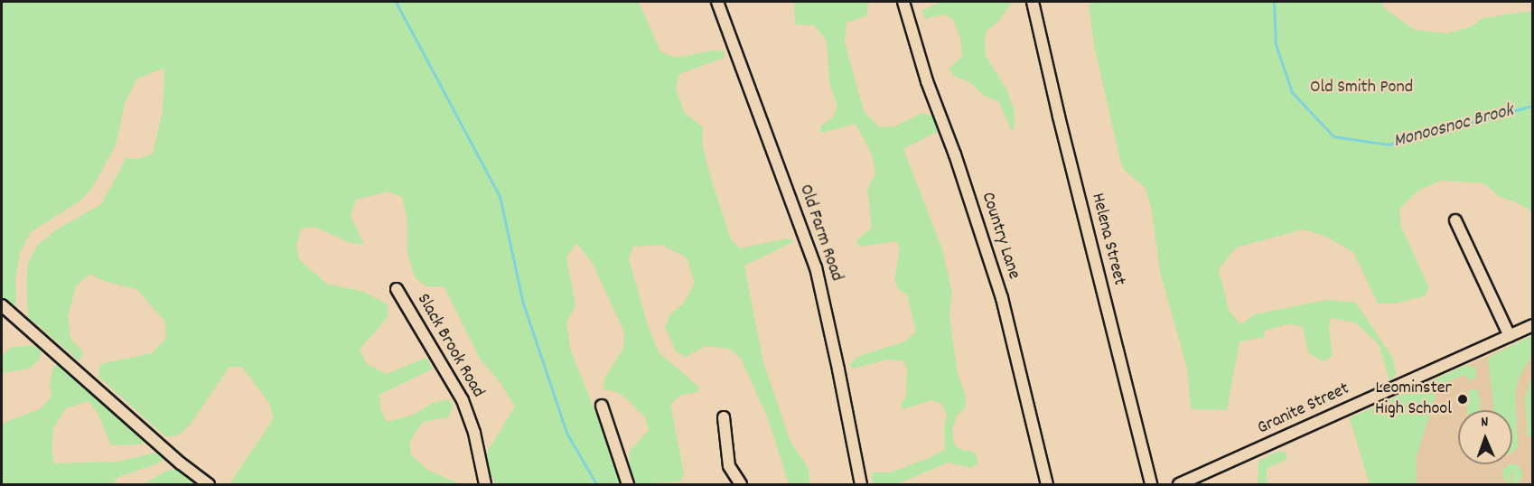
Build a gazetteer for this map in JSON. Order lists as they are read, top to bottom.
{
  "streets": {
    "street": [
      "Old Farm Road",
      "Country Lane",
      "Helena Street",
      "Slack Brook Road",
      "Granite Street"
    ]
  },
  "water": ["Monoosnoc Brook"],
  "parks": ["Old Smith Pond"],
  "places": ["Leominster High School"],
  "north": "top"
}
